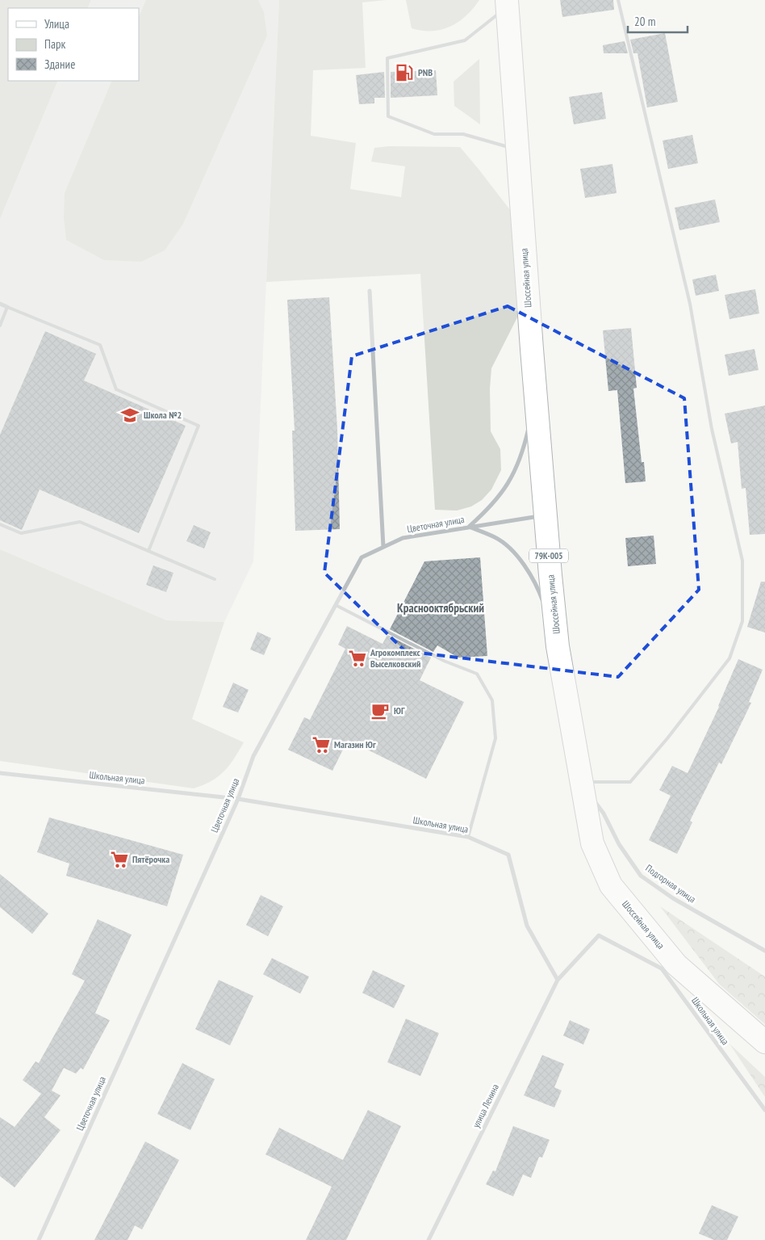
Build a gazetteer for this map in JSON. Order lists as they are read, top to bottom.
{
  "streets": {
    "main road": ["Шоссейная улица", "79К-005"],
    "street": [
      "Цветочная улица",
      "Школьная улица",
      "Подгорная улица",
      "улица Ленина"
    ]
  },
  "crossings": [
    ["Шоссейная улица", "Цветочная улица"],
    ["Шоссейная улица", "Подгорная улица"],
    ["Цветочная улица", "Школьная улица"],
    ["Школьная улица", "улица Ленина"]
  ],
  "districts": ["Краснооктябрьский"],
  "places": {
    "fuel station": ["PNB"],
    "school or university": ["Школа №2"],
    "supermarket": ["Агрокомплекс Выселковский", "Магазин Юг", "Пятёрочка"],
    "cafe": ["ЮГ"]
  },
  "legend": ["Улица", "Парк", "Здание"],
  "scale_bar": "20 m"
}
